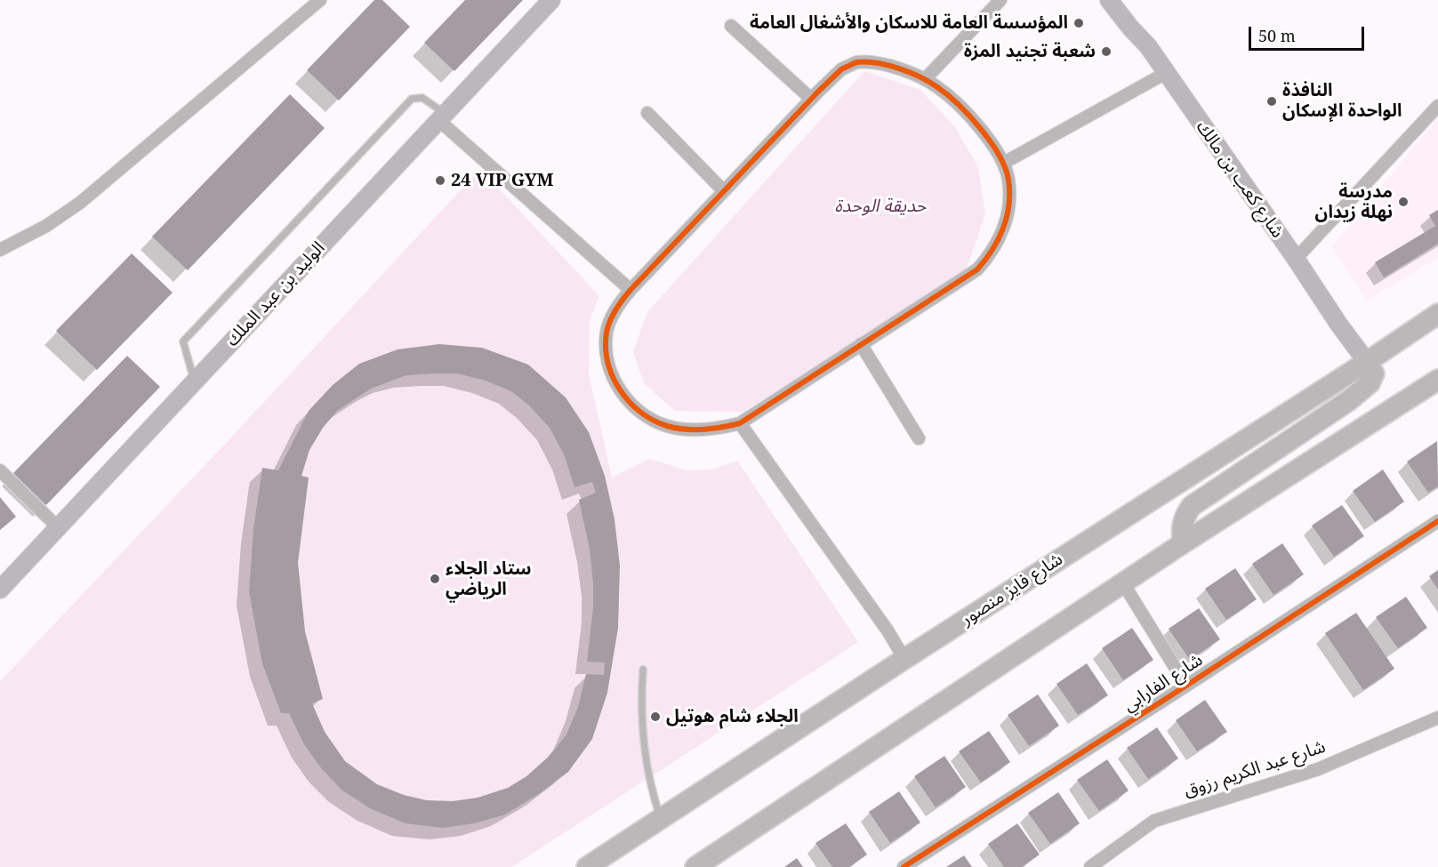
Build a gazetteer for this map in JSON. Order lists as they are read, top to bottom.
{
  "streets": {
    "highway": ["شارع فايز منصور"],
    "main road": ["شارع كعب بن مالك", "الوليد بن عبد الملك"],
    "street": ["شارع الفارابي", "شارع عبد الكريم رزوق"]
  },
  "crossings": [
    ["شارع كعب بن مالك", "شارع فايز منصور"]
  ],
  "parks": ["حديقة الوحدة"],
  "places": [
    "المؤسسة العامة للاسكان والأشغال العامة",
    "شعبة تجنيد المزة",
    "النافذة الواحدة الإسكان",
    "24 VIP GYM",
    "مدرسة نهلة زيدان",
    "ستاد الجلاء الرياضي",
    "الجلاء شام هوتيل"
  ],
  "scale_bar": "50 m"
}
